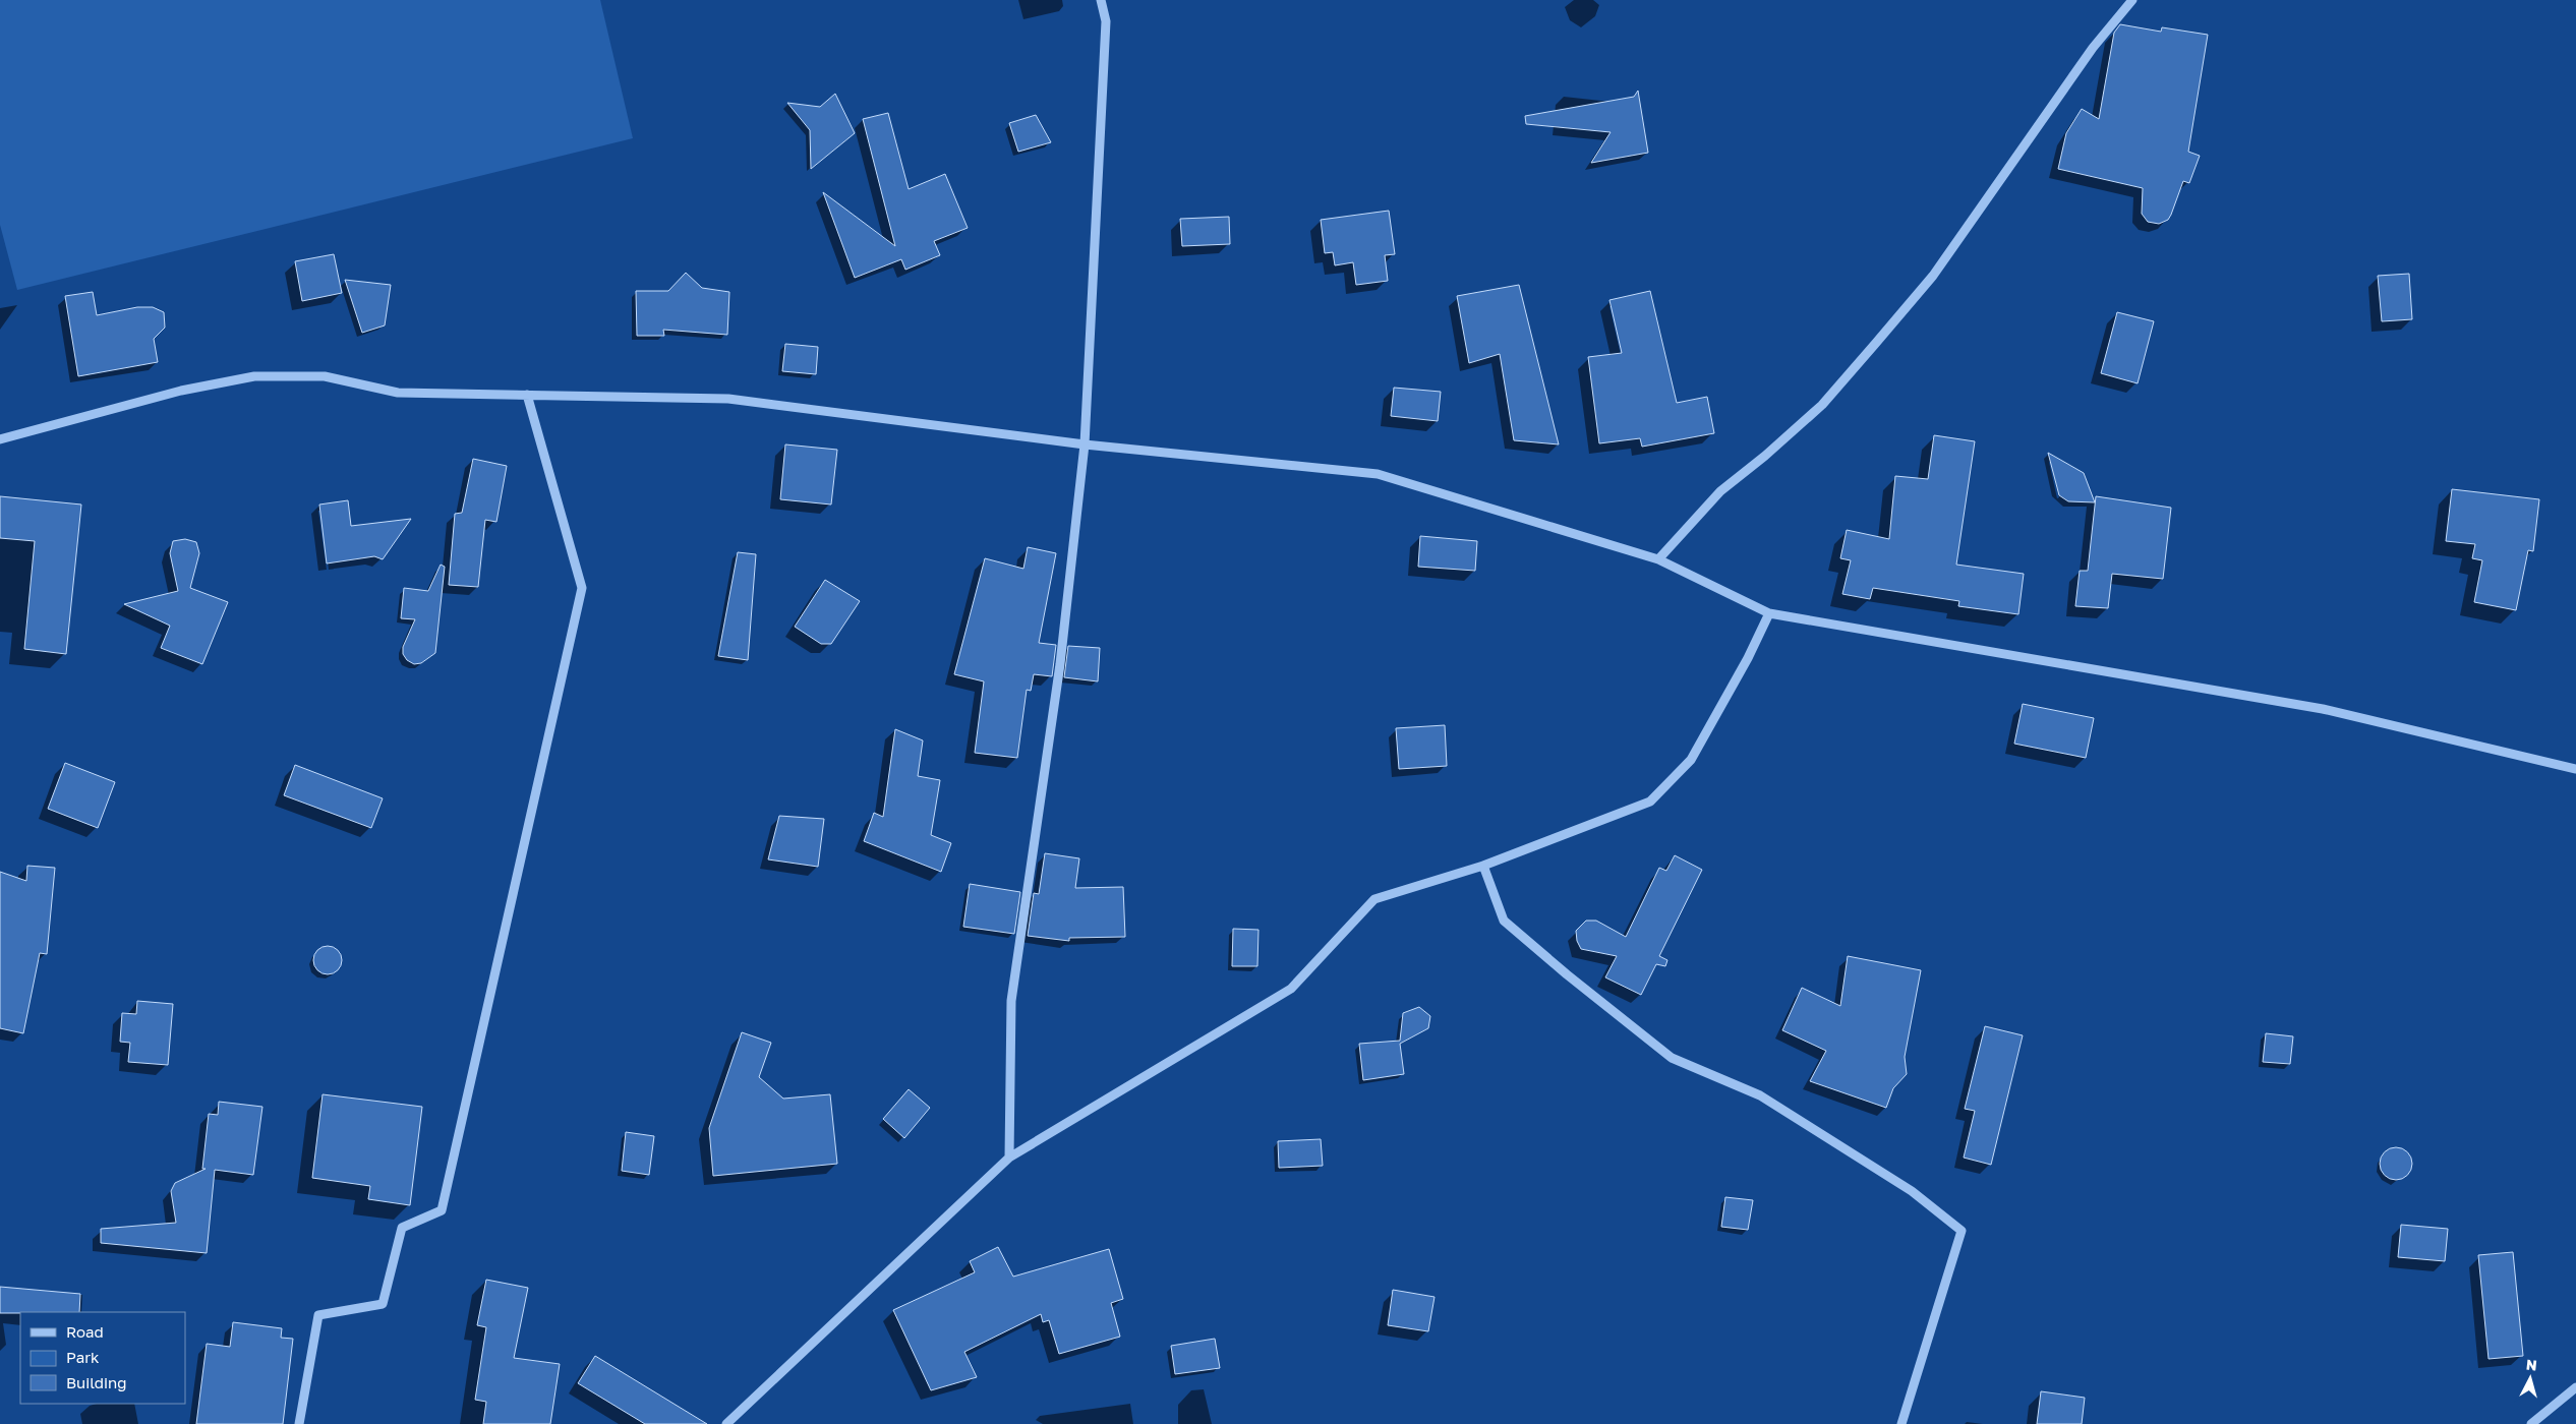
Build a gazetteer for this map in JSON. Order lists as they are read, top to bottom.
{
  "legend": ["Road", "Park", "Building"],
  "north": "top"
}
